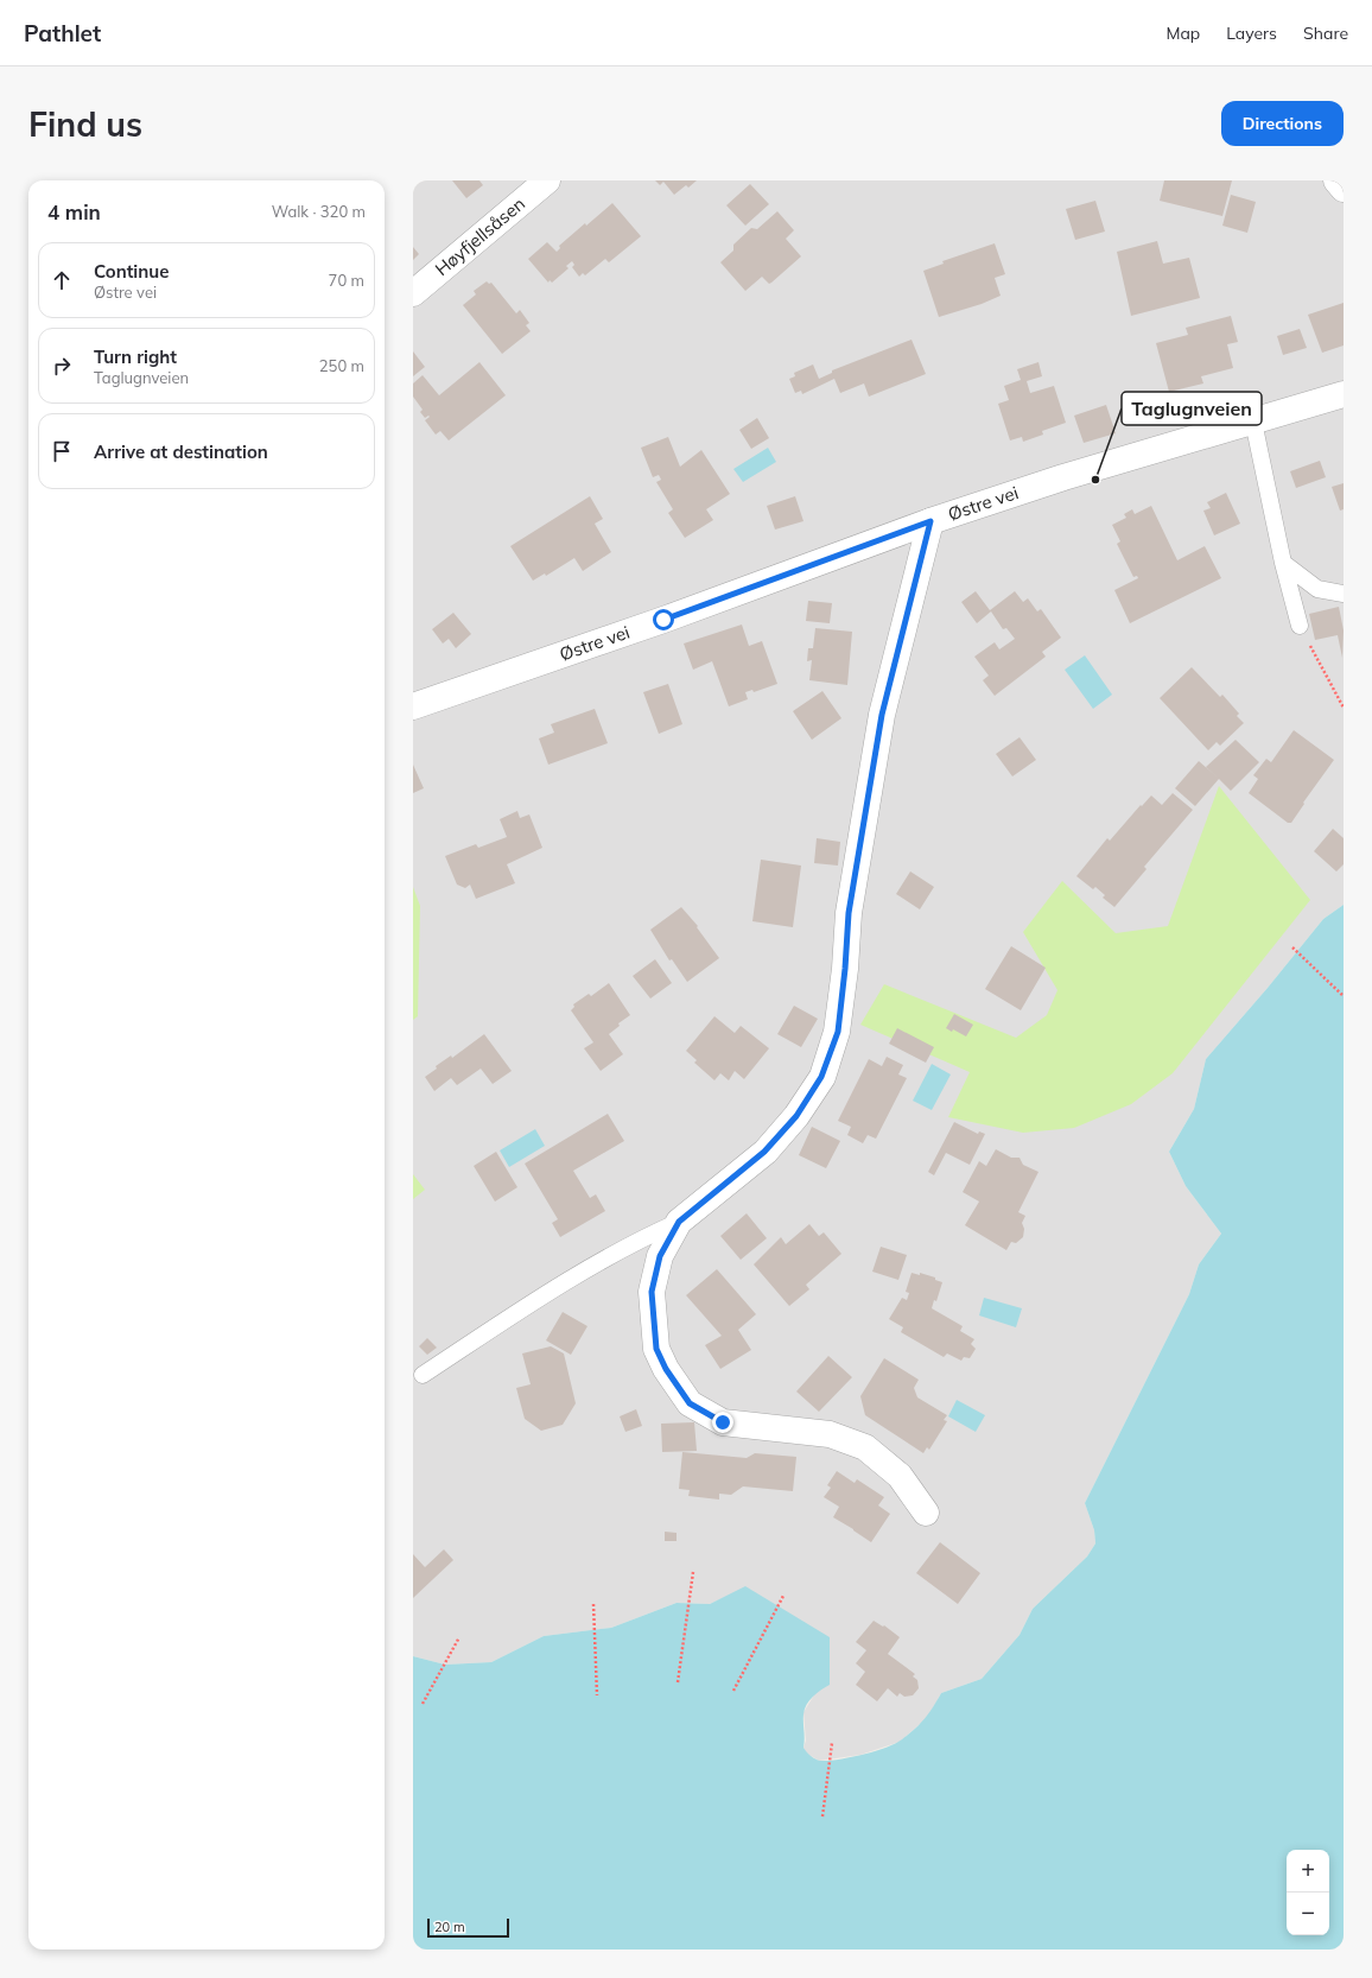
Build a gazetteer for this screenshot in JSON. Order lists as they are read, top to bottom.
{
  "streets": {
    "street": ["Høyfjellsåsen", "Østre vei"]
  },
  "places": ["Taglugnveien"],
  "scale_bar": "20 m",
  "page": {
    "header": "Pathlet",
    "nav": ["Map", "Layers", "Share"],
    "buttons": "Directions",
    "title": "Find us",
    "heading": ["4 min", "Walk · 320 m"],
    "list": [
      ["Continue", "Østre vei", "70 m"],
      ["Turn right", "Taglugnveien", "250 m"],
      "Arrive at destination"
    ],
    "map_buttons": ["+", "−"],
    "scale": "20 m"
  }
}
